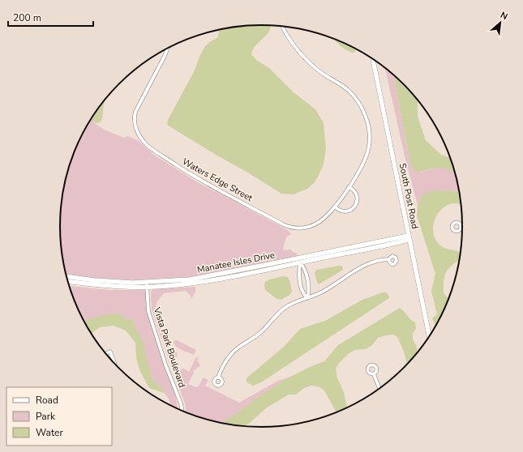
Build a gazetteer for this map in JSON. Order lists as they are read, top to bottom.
{
  "streets": {
    "street": [
      "Waters Edge Street",
      "South Post Road",
      "Manatee Isles Drive",
      "Vista Park Boulevard"
    ]
  },
  "crossings": [
    ["South Post Road", "Manatee Isles Drive"],
    ["Manatee Isles Drive", "Vista Park Boulevard"]
  ],
  "legend": ["Road", "Park", "Water"],
  "scale_bar": "200 m",
  "north": "top right"
}
